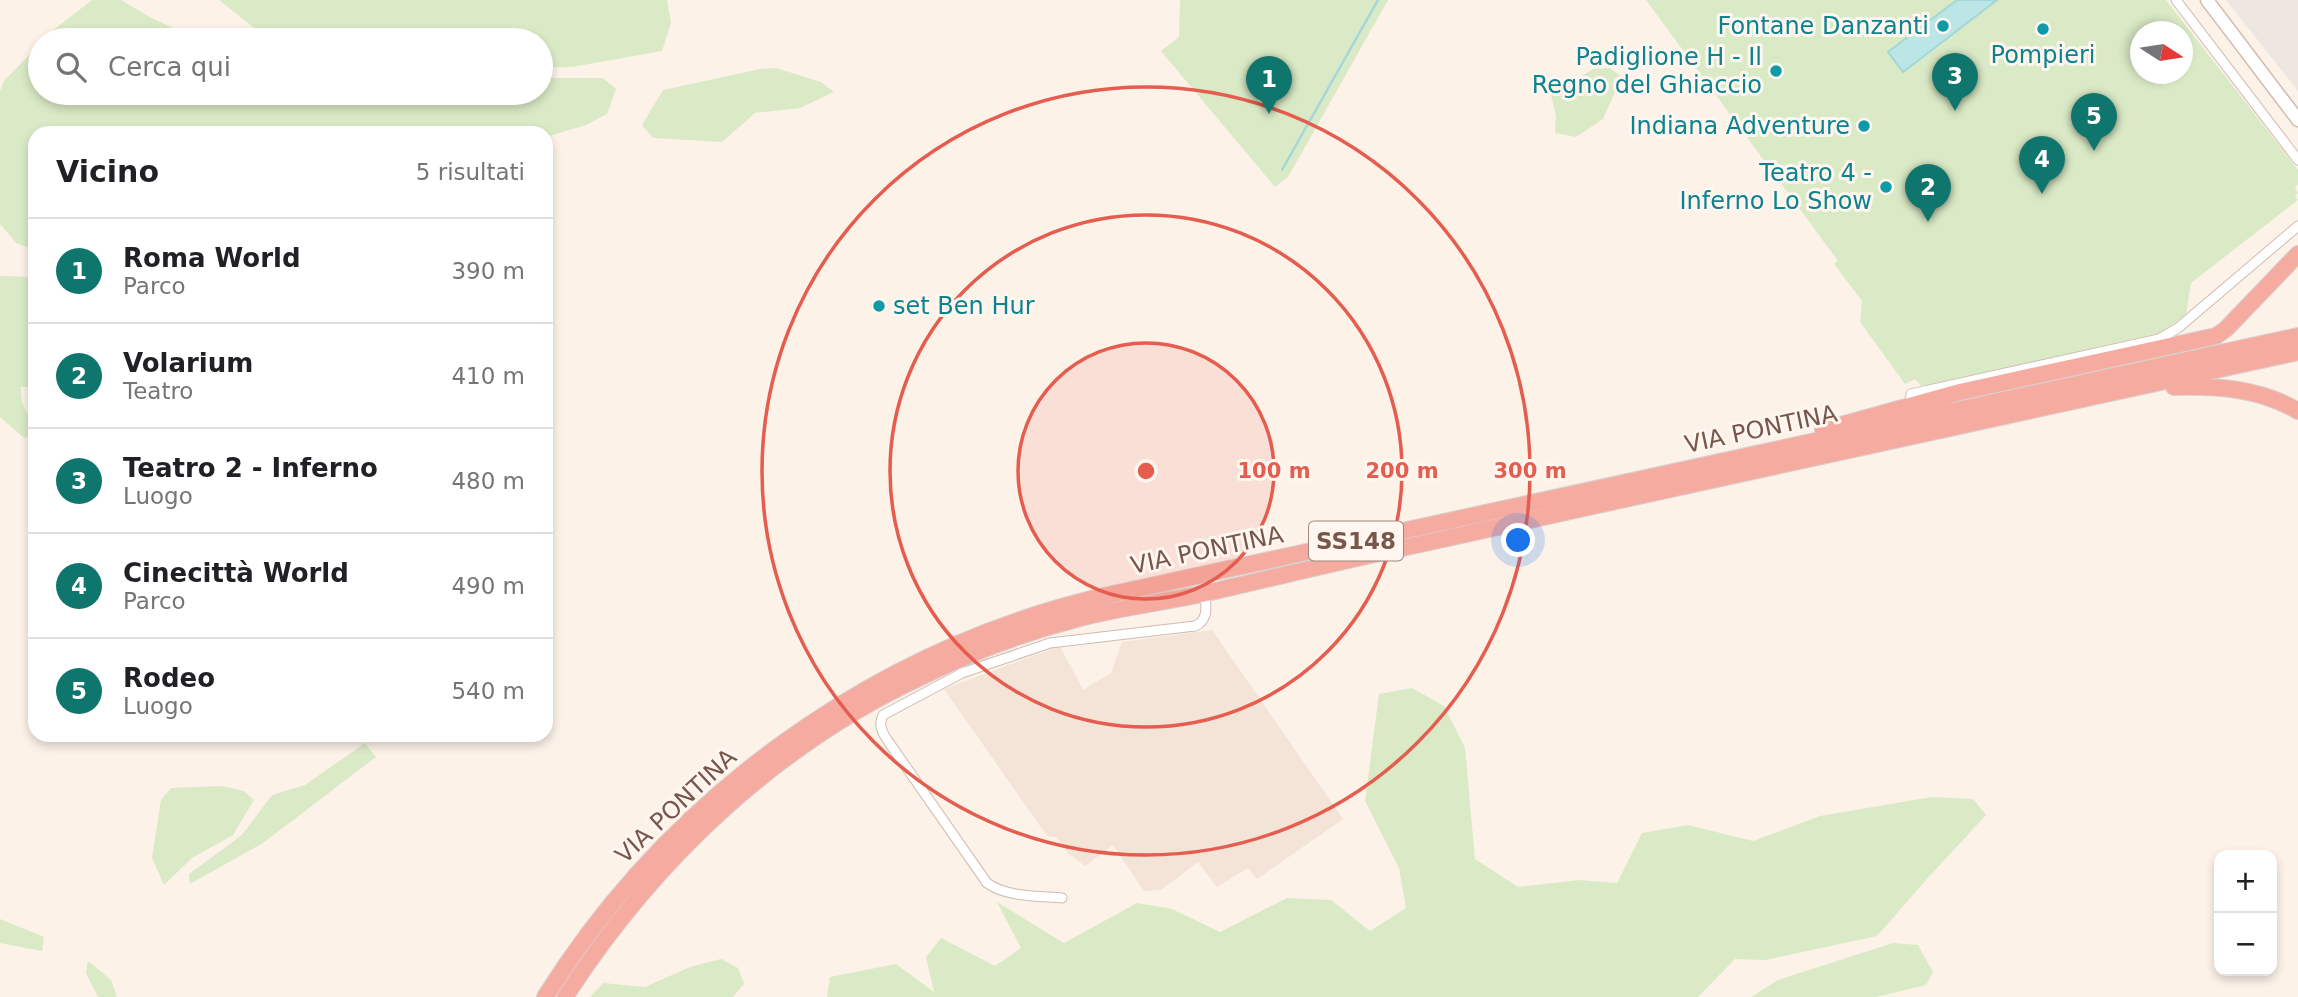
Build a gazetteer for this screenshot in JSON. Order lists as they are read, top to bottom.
{
  "streets": {
    "highway": ["VIA PONTINA", "SS148"]
  },
  "places": [
    "Fontane Danzanti",
    "Pompieri",
    "Padiglione H - Il Regno del Ghiaccio",
    "Indiana Adventure",
    "Teatro 4 - Inferno Lo Show",
    "set Ben Hur"
  ],
  "north": "right",
  "page": {
    "search": "Cerca qui",
    "pins": [
      "3",
      "1",
      "5",
      "4",
      "2"
    ],
    "heading": ["Vicino", "5 risultati"],
    "list": [
      {
        "mark": "1",
        "name": "Roma World",
        "note": "Parco",
        "value": "390 m"
      },
      {
        "mark": "2",
        "name": "Volarium",
        "note": "Teatro",
        "value": "410 m"
      },
      {
        "mark": "3",
        "name": "Teatro 2 - Inferno",
        "note": "Luogo",
        "value": "480 m"
      },
      {
        "mark": "4",
        "name": "Cinecittà World",
        "note": "Parco",
        "value": "490 m"
      },
      {
        "mark": "5",
        "name": "Rodeo",
        "note": "Luogo",
        "value": "540 m"
      }
    ],
    "map_buttons": ["+", "−"]
  },
  "rings": ["100 m", "200 m", "300 m"]
}
